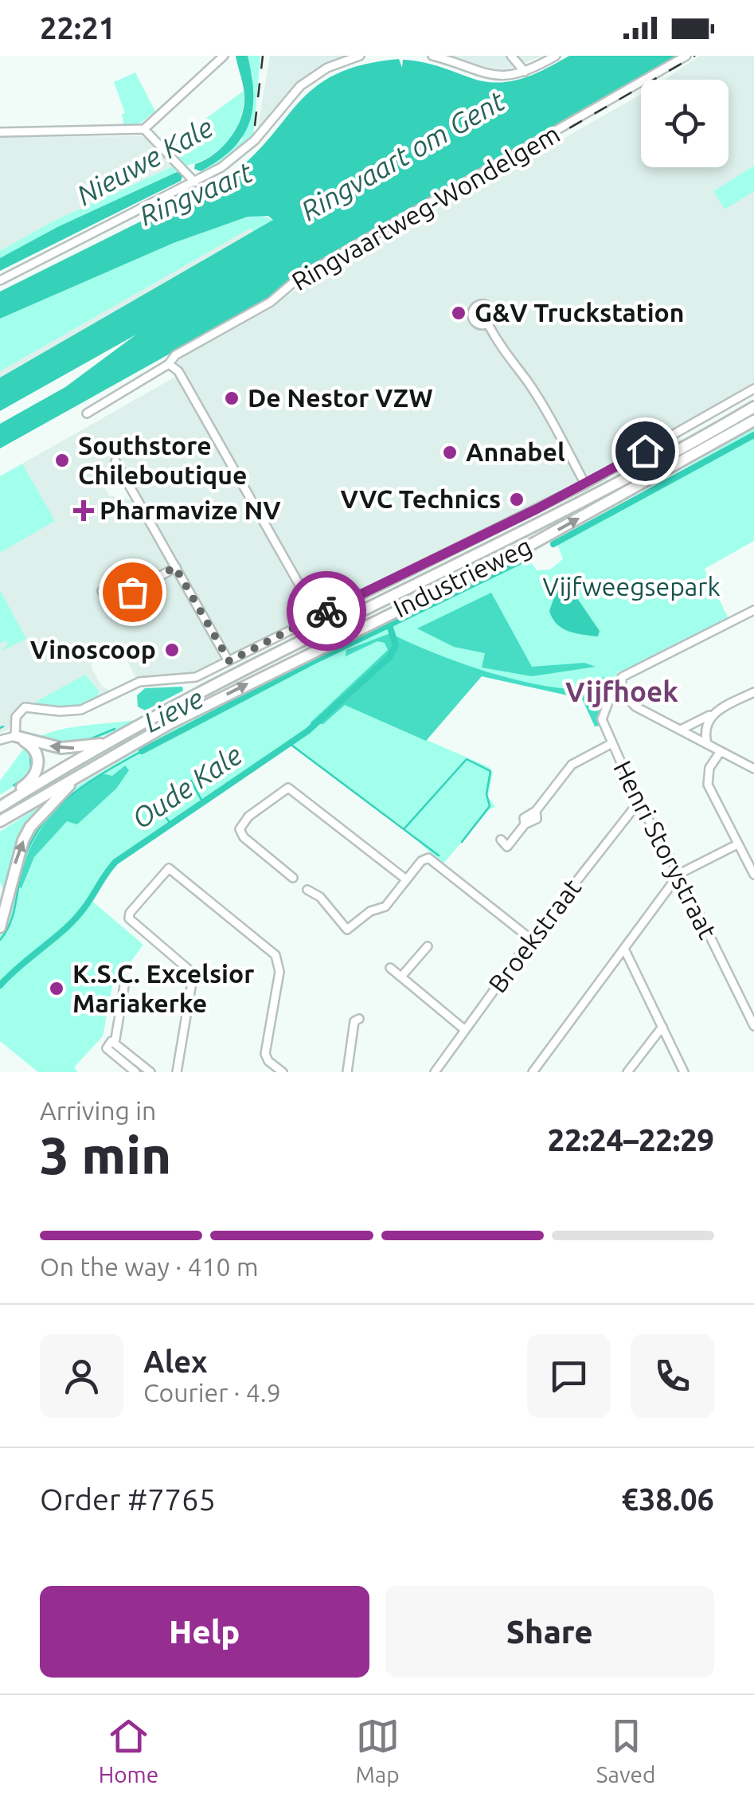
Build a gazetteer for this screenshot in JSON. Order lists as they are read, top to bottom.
{
  "streets": {
    "highway": ["Industrieweg"],
    "street": ["Ringvaartweg-Wondelgem", "Henri Storystraat", "Broekstraat"]
  },
  "crossings": [
    ["Henri Storystraat", "Broekstraat"]
  ],
  "districts": ["Vijfhoek"],
  "water": [
    "Ringvaart om Gent",
    "Nieuwe Kale",
    "Ringvaart",
    "Lieve",
    "Oude Kale"
  ],
  "parks": ["Vijfweegsepark"],
  "places": {
    "other": [
      "G&V Truckstation",
      "De Nestor VZW",
      "Annabel",
      "Southstore Chileboutique",
      "VVC Technics",
      "Vinoscoop",
      "K.S.C. Excelsior Mariakerke"
    ],
    "health": ["Pharmavize NV"]
  },
  "page": {
    "status": "22:21",
    "heading": ["3 min", "Arriving in", "22:24–22:29"],
    "panel": [
      "Alex",
      "Courier · 4.9",
      "Order #7765",
      "€38.06"
    ],
    "bar": "On the way · 410 m",
    "buttons": ["Help", "Share"],
    "tabs": ["Home", "Map", "Saved"]
  }
}
